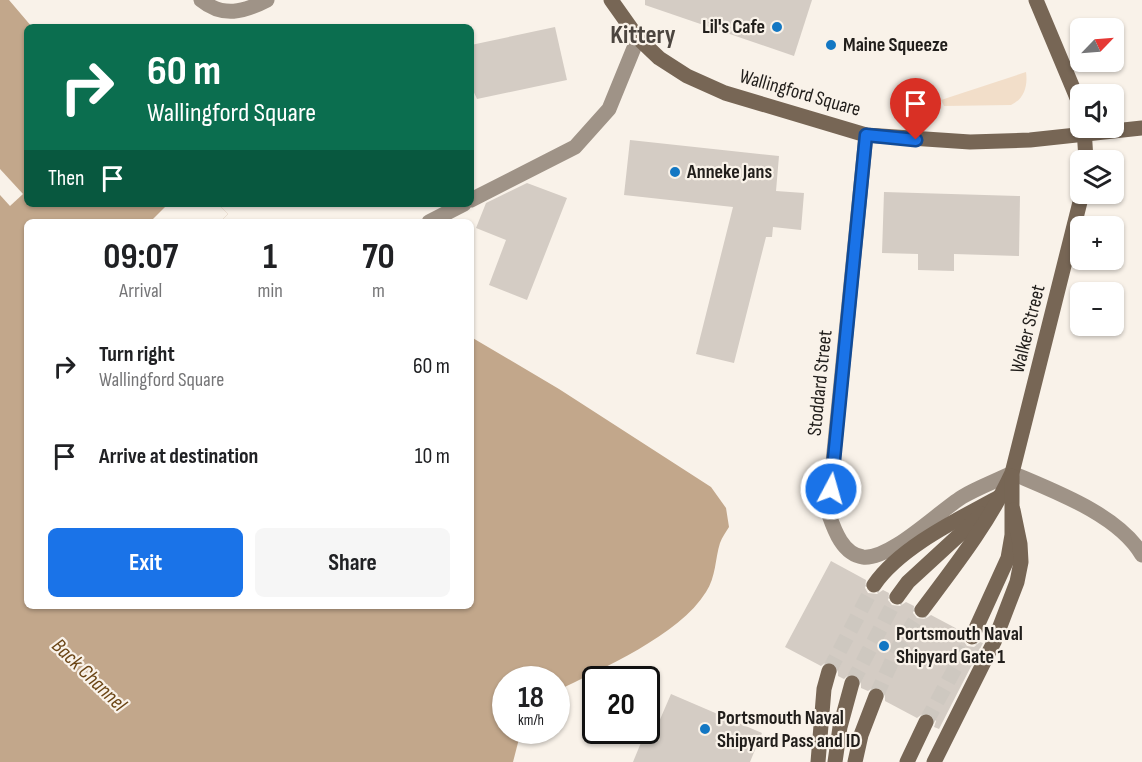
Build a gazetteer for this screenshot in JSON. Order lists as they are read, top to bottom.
{
  "streets": {
    "street": ["Wallingford Square", "Walker Street", "Stoddard Street"]
  },
  "crossings": [
    ["Wallingford Square", "Stoddard Street"],
    ["Walker Street", "Stoddard Street"]
  ],
  "districts": ["Kittery"],
  "water": ["Back Channel"],
  "places": [
    "Lil's Cafe",
    "Maine Squeeze",
    "Anneke Jans",
    "Portsmouth Naval Shipyard Gate 1",
    "Portsmouth Naval Shipyard Pass and ID"
  ],
  "north": "top right",
  "page": {
    "map_buttons": ["+", "−"],
    "turn": ["60 m", "Wallingford Square"],
    "then": "Then",
    "eta": [
      "09:07",
      "Arrival",
      "1",
      "min",
      "70",
      "m"
    ],
    "list": [
      {
        "name": "Turn right",
        "note": "Wallingford Square",
        "value": "60 m"
      },
      {
        "name": "Arrive at destination",
        "value": "10 m"
      }
    ],
    "buttons": ["Exit", "Share"],
    "speed": "18 km/h",
    "limit": "20"
  }
}
